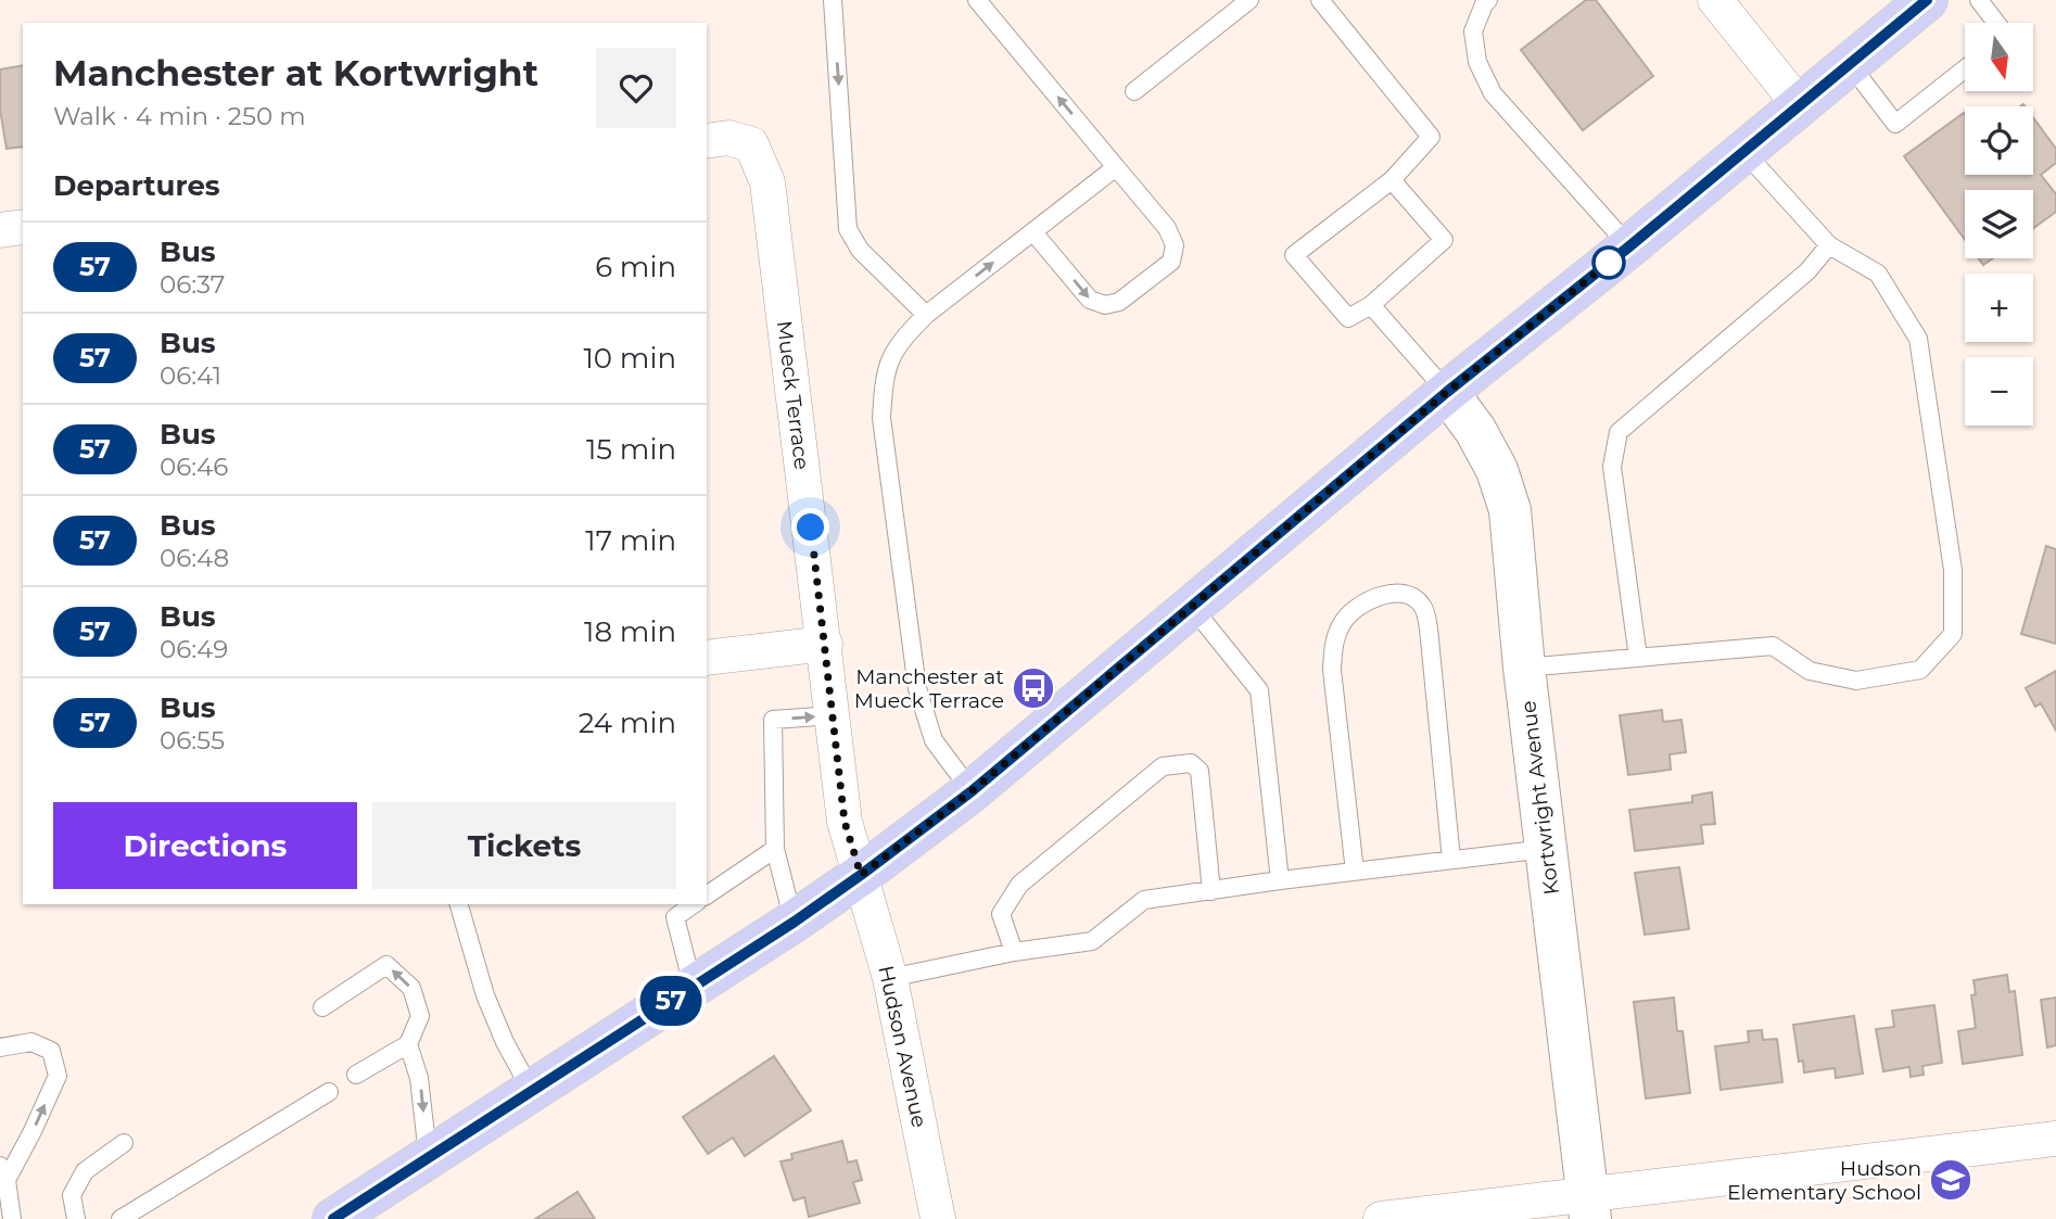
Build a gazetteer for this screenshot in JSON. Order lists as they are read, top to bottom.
{
  "streets": {
    "street": ["Mueck Terrace", "Kortwright Avenue", "Hudson Avenue"]
  },
  "crossings": [
    ["Mueck Terrace", "Hudson Avenue"]
  ],
  "places": {
    "bus stop": ["Manchester at Mueck Terrace"],
    "school or university": ["Hudson Elementary School"]
  },
  "lines": ["bus line 57"],
  "north": "bottom",
  "page": {
    "on_map": "57",
    "map_buttons": ["+", "−"],
    "heading": [
      ["Manchester at Kortwright", "Walk · 4 min · 250 m"],
      "Departures"
    ],
    "list": [
      {
        "mark": "57",
        "name": "Bus",
        "note": "06:37",
        "value": "6 min"
      },
      {
        "mark": "57",
        "name": "Bus",
        "note": "06:41",
        "value": "10 min"
      },
      {
        "mark": "57",
        "name": "Bus",
        "note": "06:46",
        "value": "15 min"
      },
      {
        "mark": "57",
        "name": "Bus",
        "note": "06:48",
        "value": "17 min"
      },
      {
        "mark": "57",
        "name": "Bus",
        "note": "06:49",
        "value": "18 min"
      },
      {
        "mark": "57",
        "name": "Bus",
        "note": "06:55",
        "value": "24 min"
      }
    ],
    "buttons": ["Directions", "Tickets"]
  }
}
